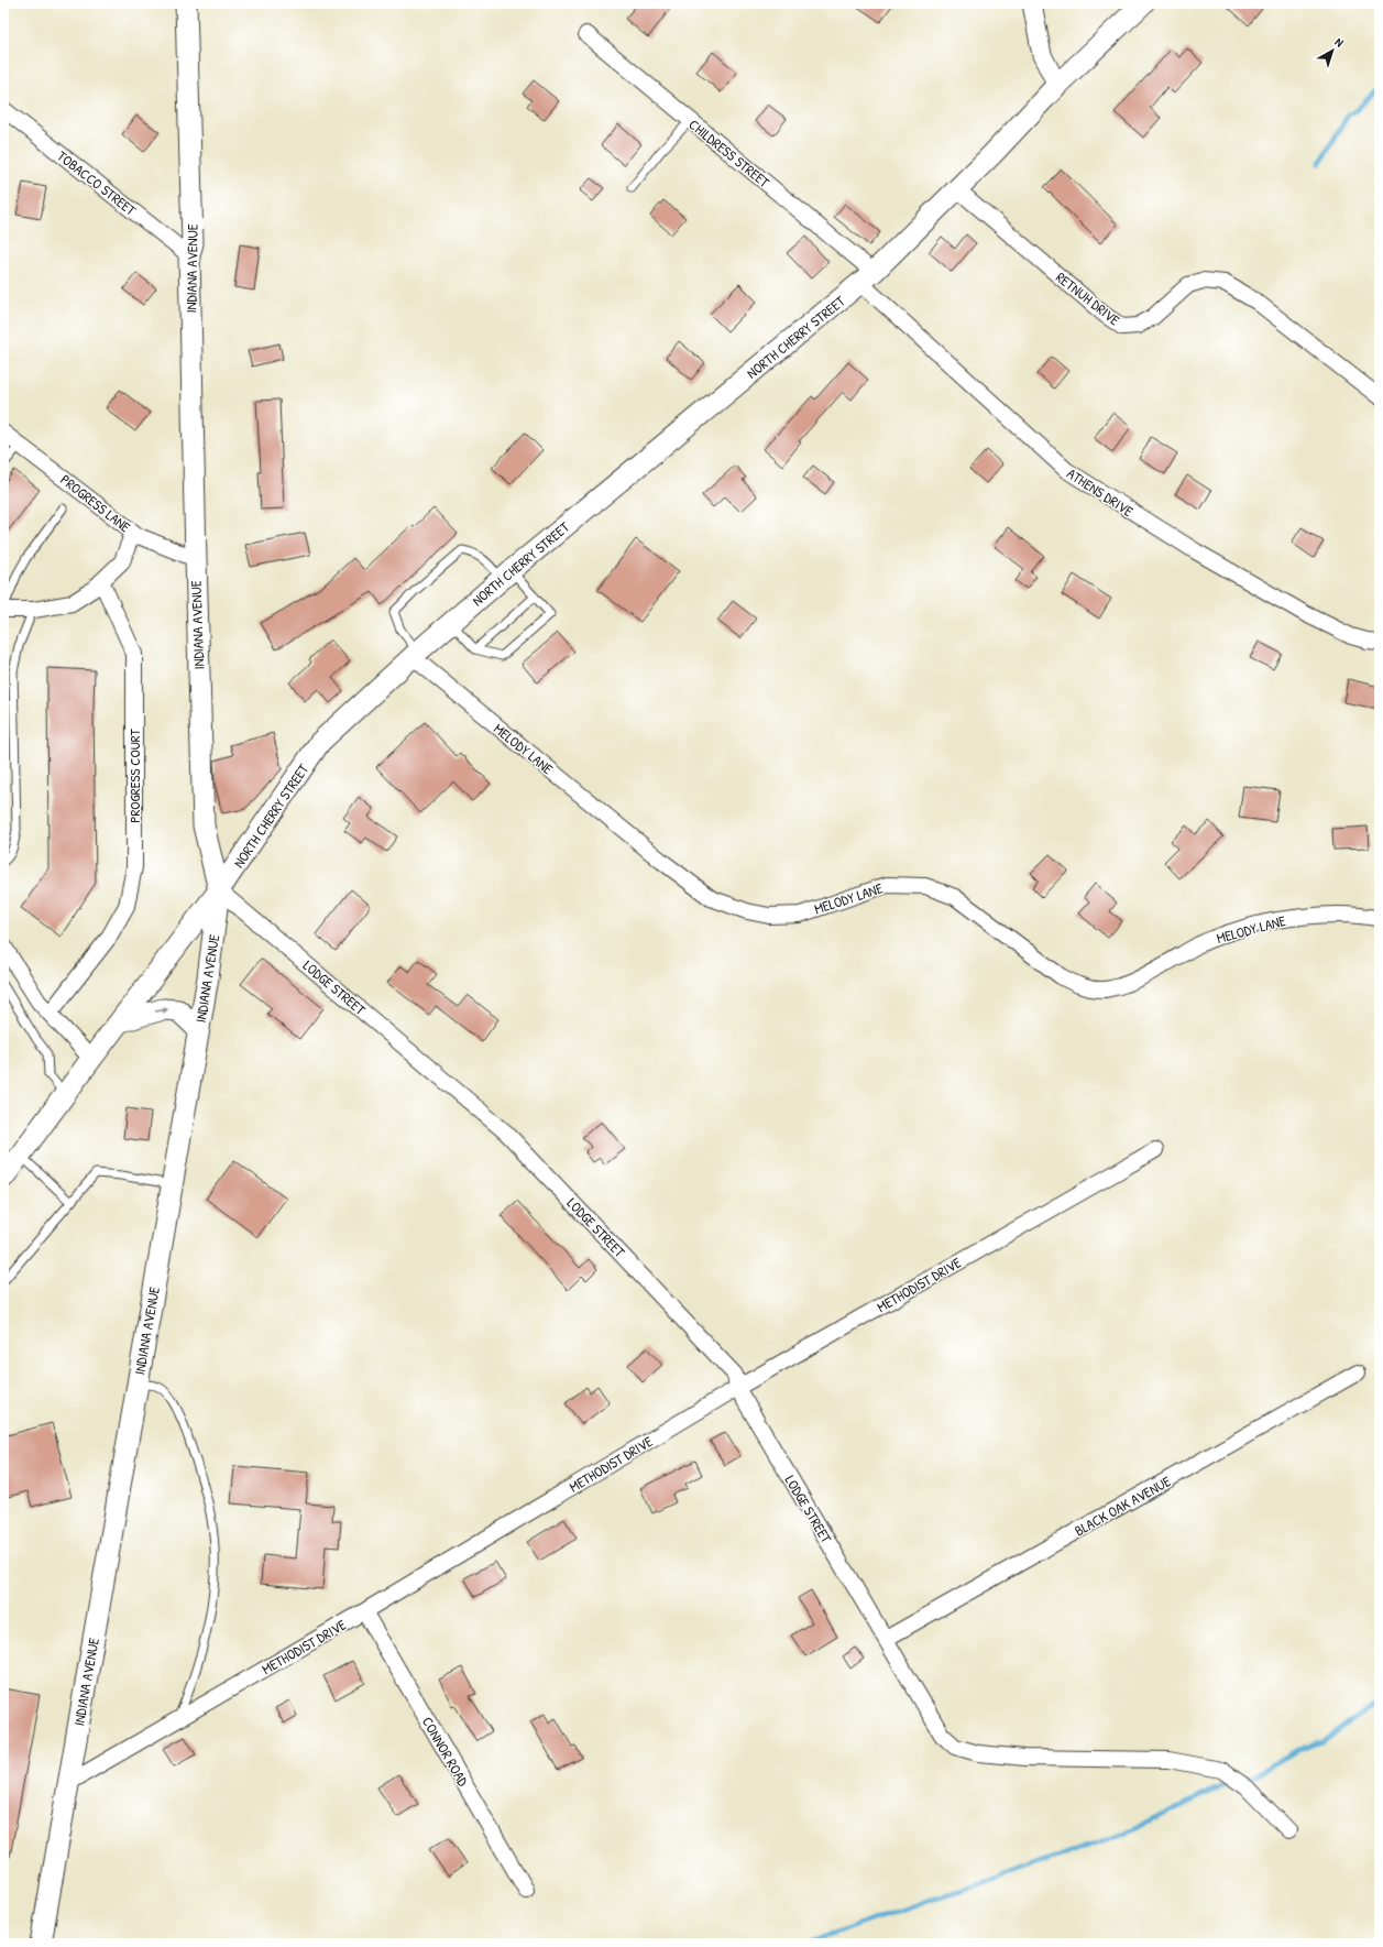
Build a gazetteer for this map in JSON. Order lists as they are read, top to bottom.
{
  "streets": {
    "main road": ["INDIANA AVENUE", "NORTH CHERRY STREET"],
    "street": [
      "CHILDRESS STREET",
      "TOBACCO STREET",
      "RETNUH DRIVE",
      "ATHENS DRIVE",
      "PROGRESS LANE",
      "MELODY LANE",
      "PROGRESS COURT",
      "LODGE STREET",
      "METHODIST DRIVE",
      "BLACK OAK AVENUE",
      "CONNOR ROAD"
    ]
  },
  "crossings": [
    ["CHILDRESS STREET", "NORTH CHERRY STREET"],
    ["CHILDRESS STREET", "ATHENS DRIVE"],
    ["TOBACCO STREET", "INDIANA AVENUE"],
    ["INDIANA AVENUE", "NORTH CHERRY STREET"],
    ["INDIANA AVENUE", "PROGRESS LANE"],
    ["INDIANA AVENUE", "LODGE STREET"],
    ["INDIANA AVENUE", "METHODIST DRIVE"],
    ["RETNUH DRIVE", "NORTH CHERRY STREET"],
    ["NORTH CHERRY STREET", "ATHENS DRIVE"],
    ["NORTH CHERRY STREET", "MELODY LANE"],
    ["NORTH CHERRY STREET", "LODGE STREET"],
    ["LODGE STREET", "METHODIST DRIVE"],
    ["LODGE STREET", "BLACK OAK AVENUE"],
    ["METHODIST DRIVE", "CONNOR ROAD"]
  ],
  "north": "top right"
}
